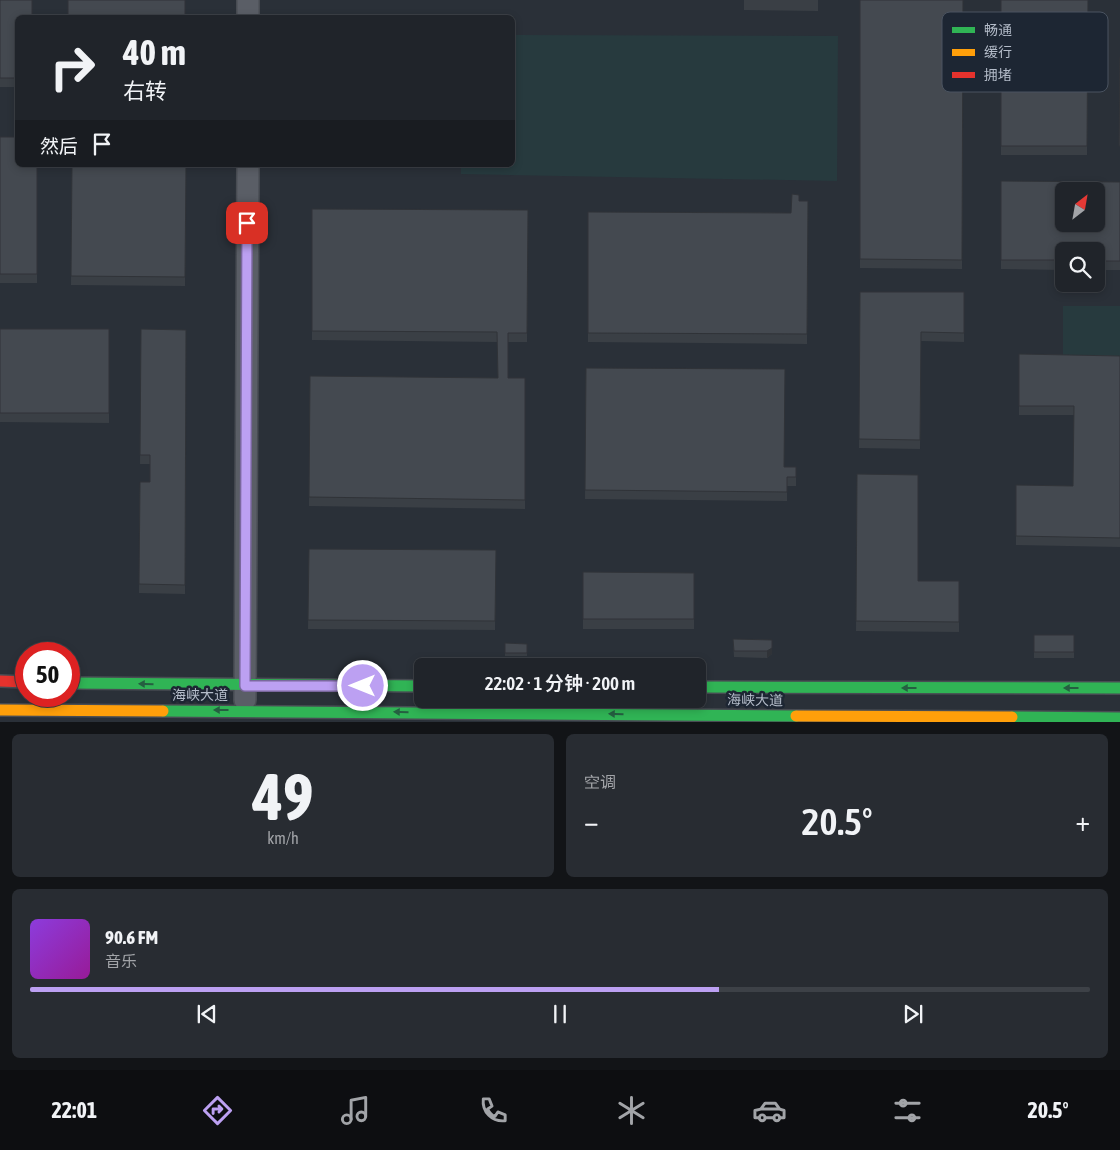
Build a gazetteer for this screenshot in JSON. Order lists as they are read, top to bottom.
{
  "streets": {
    "main road": ["海峡大道"]
  },
  "legend": ["畅通", "缓行", "拥堵"],
  "north": "top right",
  "page": {
    "turn": ["40 m", "右转"],
    "then": "然后",
    "limit": "50",
    "trip": "22:02 · 1 分钟 · 200 m",
    "tile": [
      ["49", "km/h"],
      "空调"
    ],
    "heat": ["−", "20.5°", "+"],
    "song": ["90.6 FM", "音乐"],
    "tabs": ["22:01", "20.5°"]
  }
}
